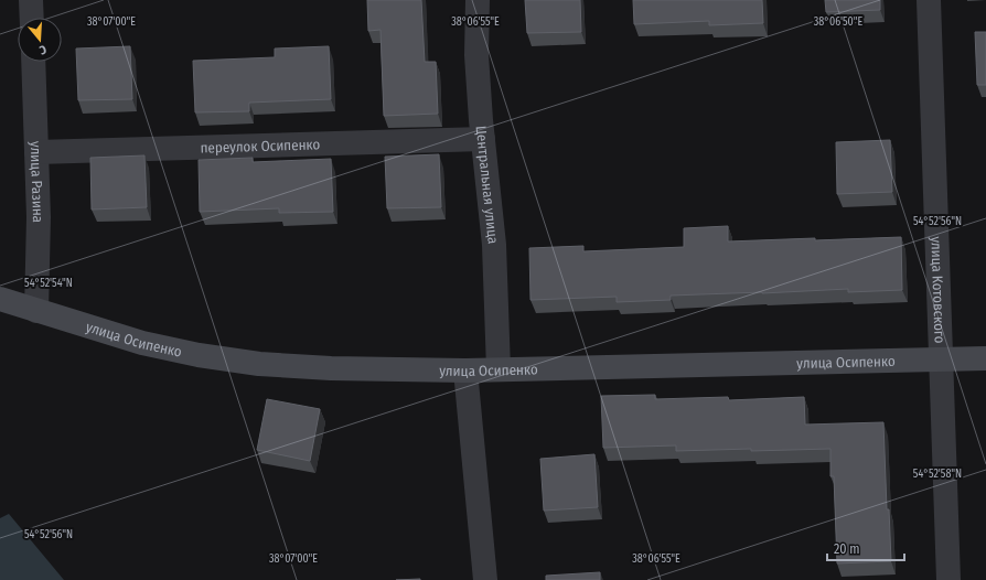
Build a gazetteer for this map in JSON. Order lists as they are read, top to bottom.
{
  "streets": {
    "street": [
      "переулок Осипенко",
      "улица Разина",
      "Центральная улица",
      "улица Котовского",
      "улица Осипенко"
    ]
  },
  "crossings": [
    ["переулок Осипенко", "улица Разина"],
    ["переулок Осипенко", "Центральная улица"],
    ["улица Разина", "улица Осипенко"],
    ["Центральная улица", "улица Осипенко"],
    ["улица Котовского", "улица Осипенко"]
  ],
  "scale_bar": "20 m",
  "north": "bottom",
  "coordinates": [
    "38°07'00\"E",
    "38°06'55\"E",
    "38°06'50\"E",
    "54°52'56\"N",
    "54°52'54\"N",
    "54°52'58\"N"
  ]
}
